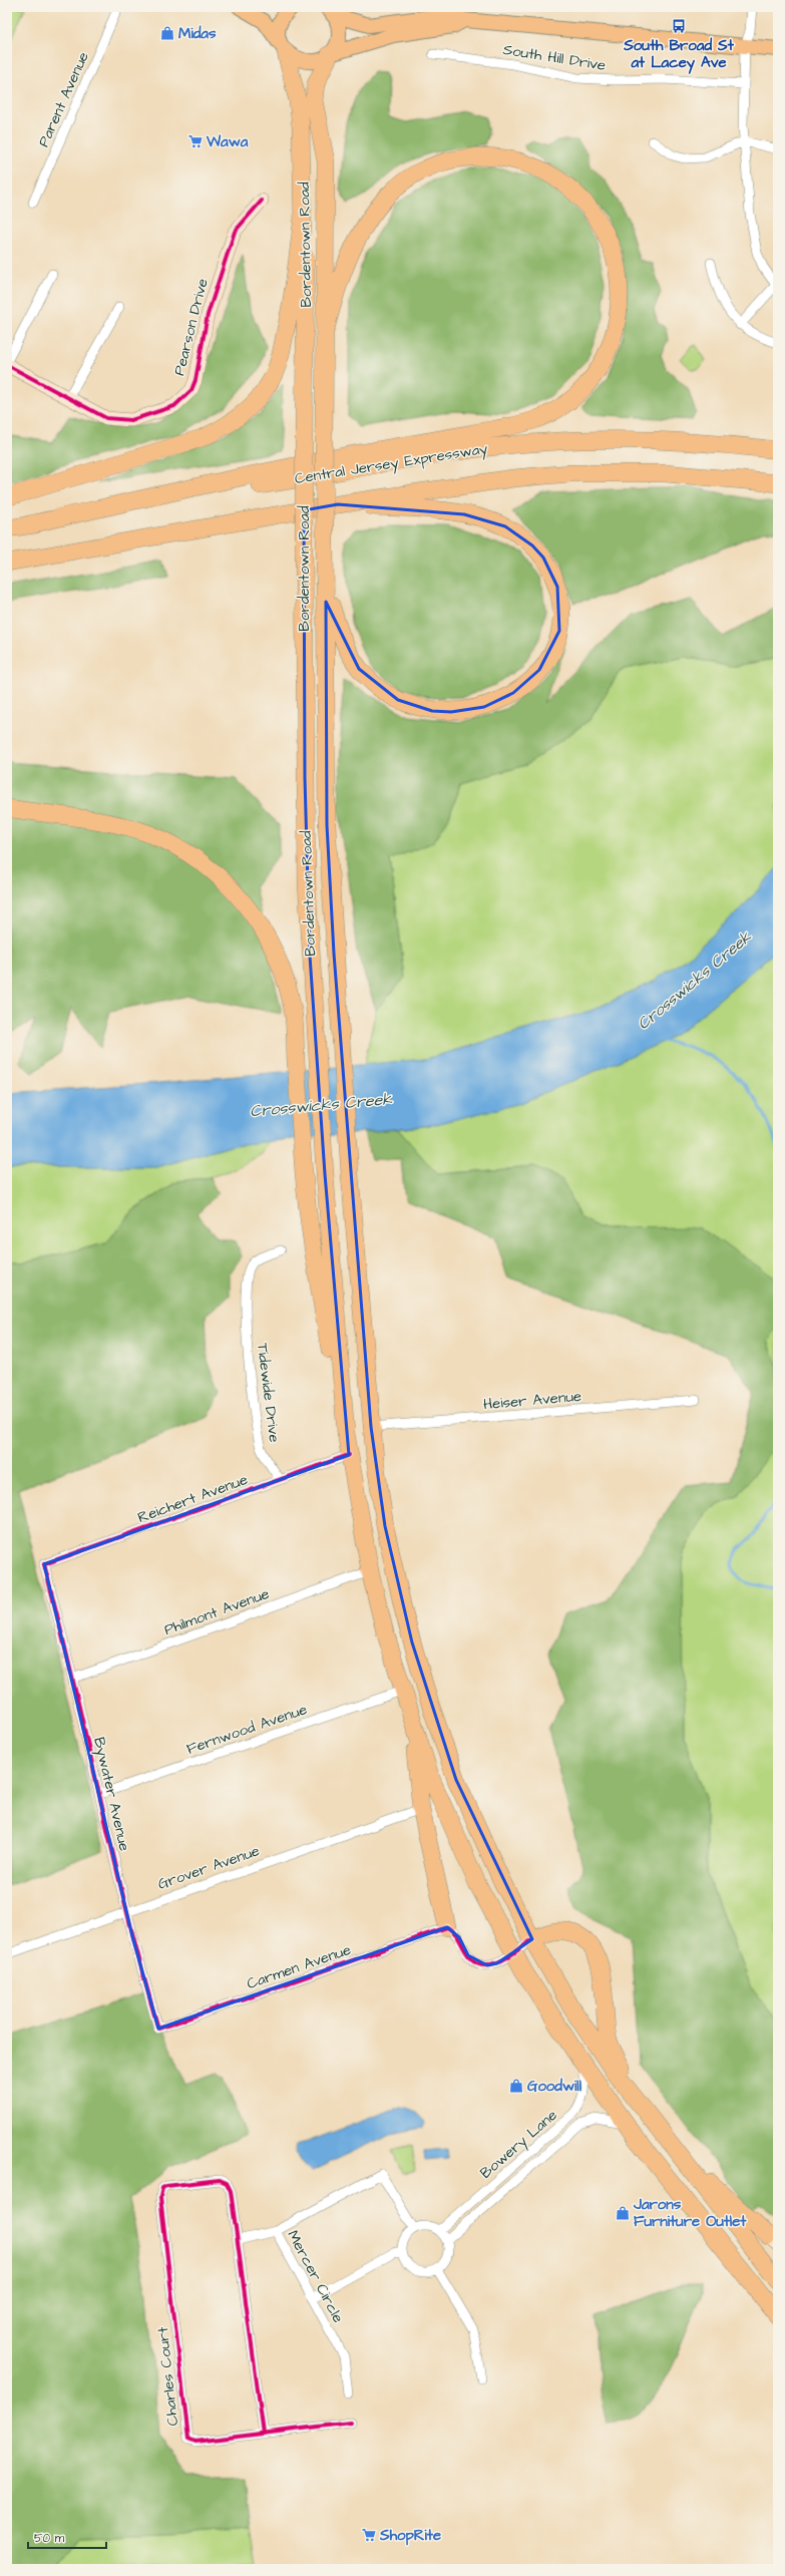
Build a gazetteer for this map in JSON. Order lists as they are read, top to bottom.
{
  "streets": {
    "highway": ["Bordentown Road", "Central Jersey Expressway"],
    "street": [
      "South Hill Drive",
      "Parent Avenue",
      "Pearson Drive",
      "Tidewide Drive",
      "Heiser Avenue",
      "Reichert Avenue",
      "Philmont Avenue",
      "Fernwood Avenue",
      "Bywater Avenue",
      "Grover Avenue",
      "Carmen Avenue",
      "Bowery Lane",
      "Mercer Circle",
      "Charles Court"
    ]
  },
  "crossings": [
    ["Bordentown Road", "Heiser Avenue"],
    ["Tidewide Drive", "Reichert Avenue"],
    ["Reichert Avenue", "Bywater Avenue"],
    ["Philmont Avenue", "Bywater Avenue"],
    ["Fernwood Avenue", "Bywater Avenue"],
    ["Bywater Avenue", "Grover Avenue"],
    ["Bywater Avenue", "Carmen Avenue"],
    ["Bowery Lane", "Mercer Circle"]
  ],
  "water": ["Crosswicks Creek"],
  "places": {
    "bus stop": ["South Broad St at Lacey Ave"],
    "shop": ["Midas", "Goodwill", "Jarons Furniture Outlet"],
    "supermarket": ["Wawa", "ShopRite"]
  },
  "scale_bar": "50 m"
}
